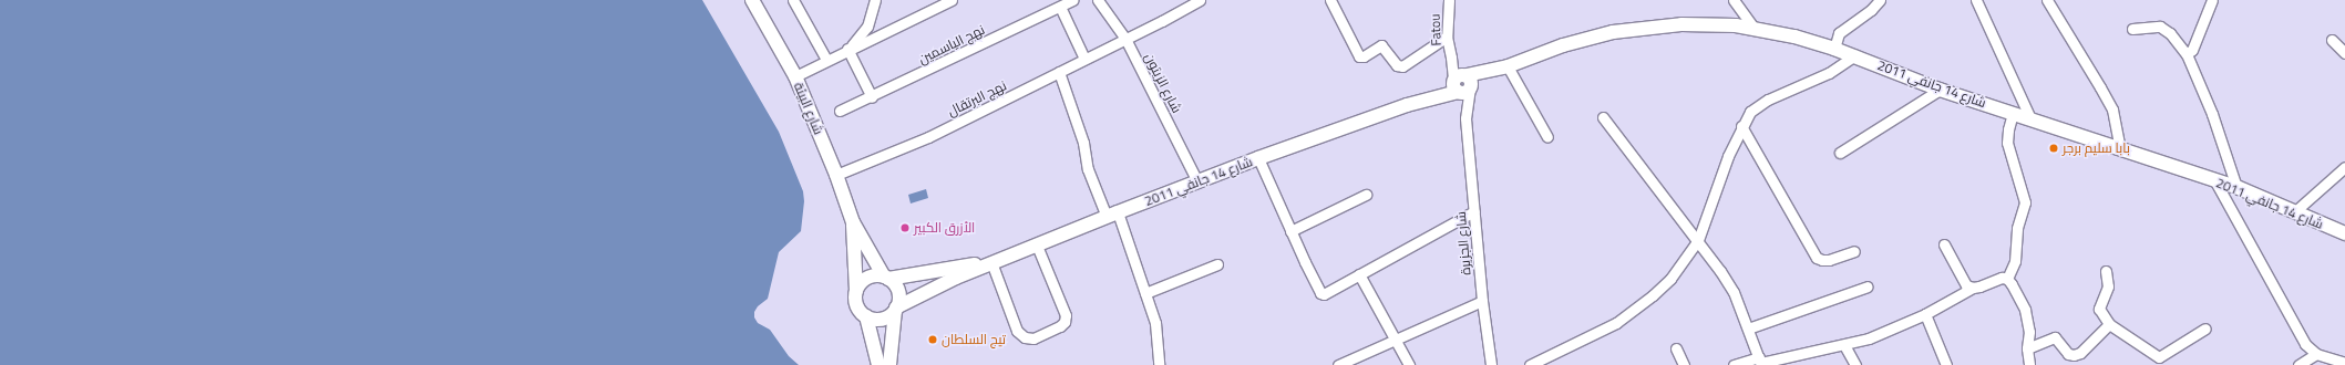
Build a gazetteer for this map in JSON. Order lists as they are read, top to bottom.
{
  "streets": {
    "main road": ["شارع 14 جانفي 2011", "شارع البيئة"],
    "street": [
      "Fatou",
      "نهج الياسمين",
      "شارع الزيتون",
      "نهج البرتقال",
      "شارع الجزيرة"
    ]
  },
  "crossings": [
    ["Fatou", "شارع 14 جانفي 2011"],
    ["Fatou", "شارع الجزيرة"],
    ["شارع الزيتون", "شارع 14 جانفي 2011"],
    ["شارع الزيتون", "نهج البرتقال"],
    ["شارع 14 جانفي 2011", "شارع البيئة"],
    ["شارع 14 جانفي 2011", "شارع الجزيرة"],
    ["نهج البرتقال", "شارع البيئة"]
  ],
  "places": ["بابا سليم برجر", "الأزرق الكبير", "تيج السلطان"]
}
